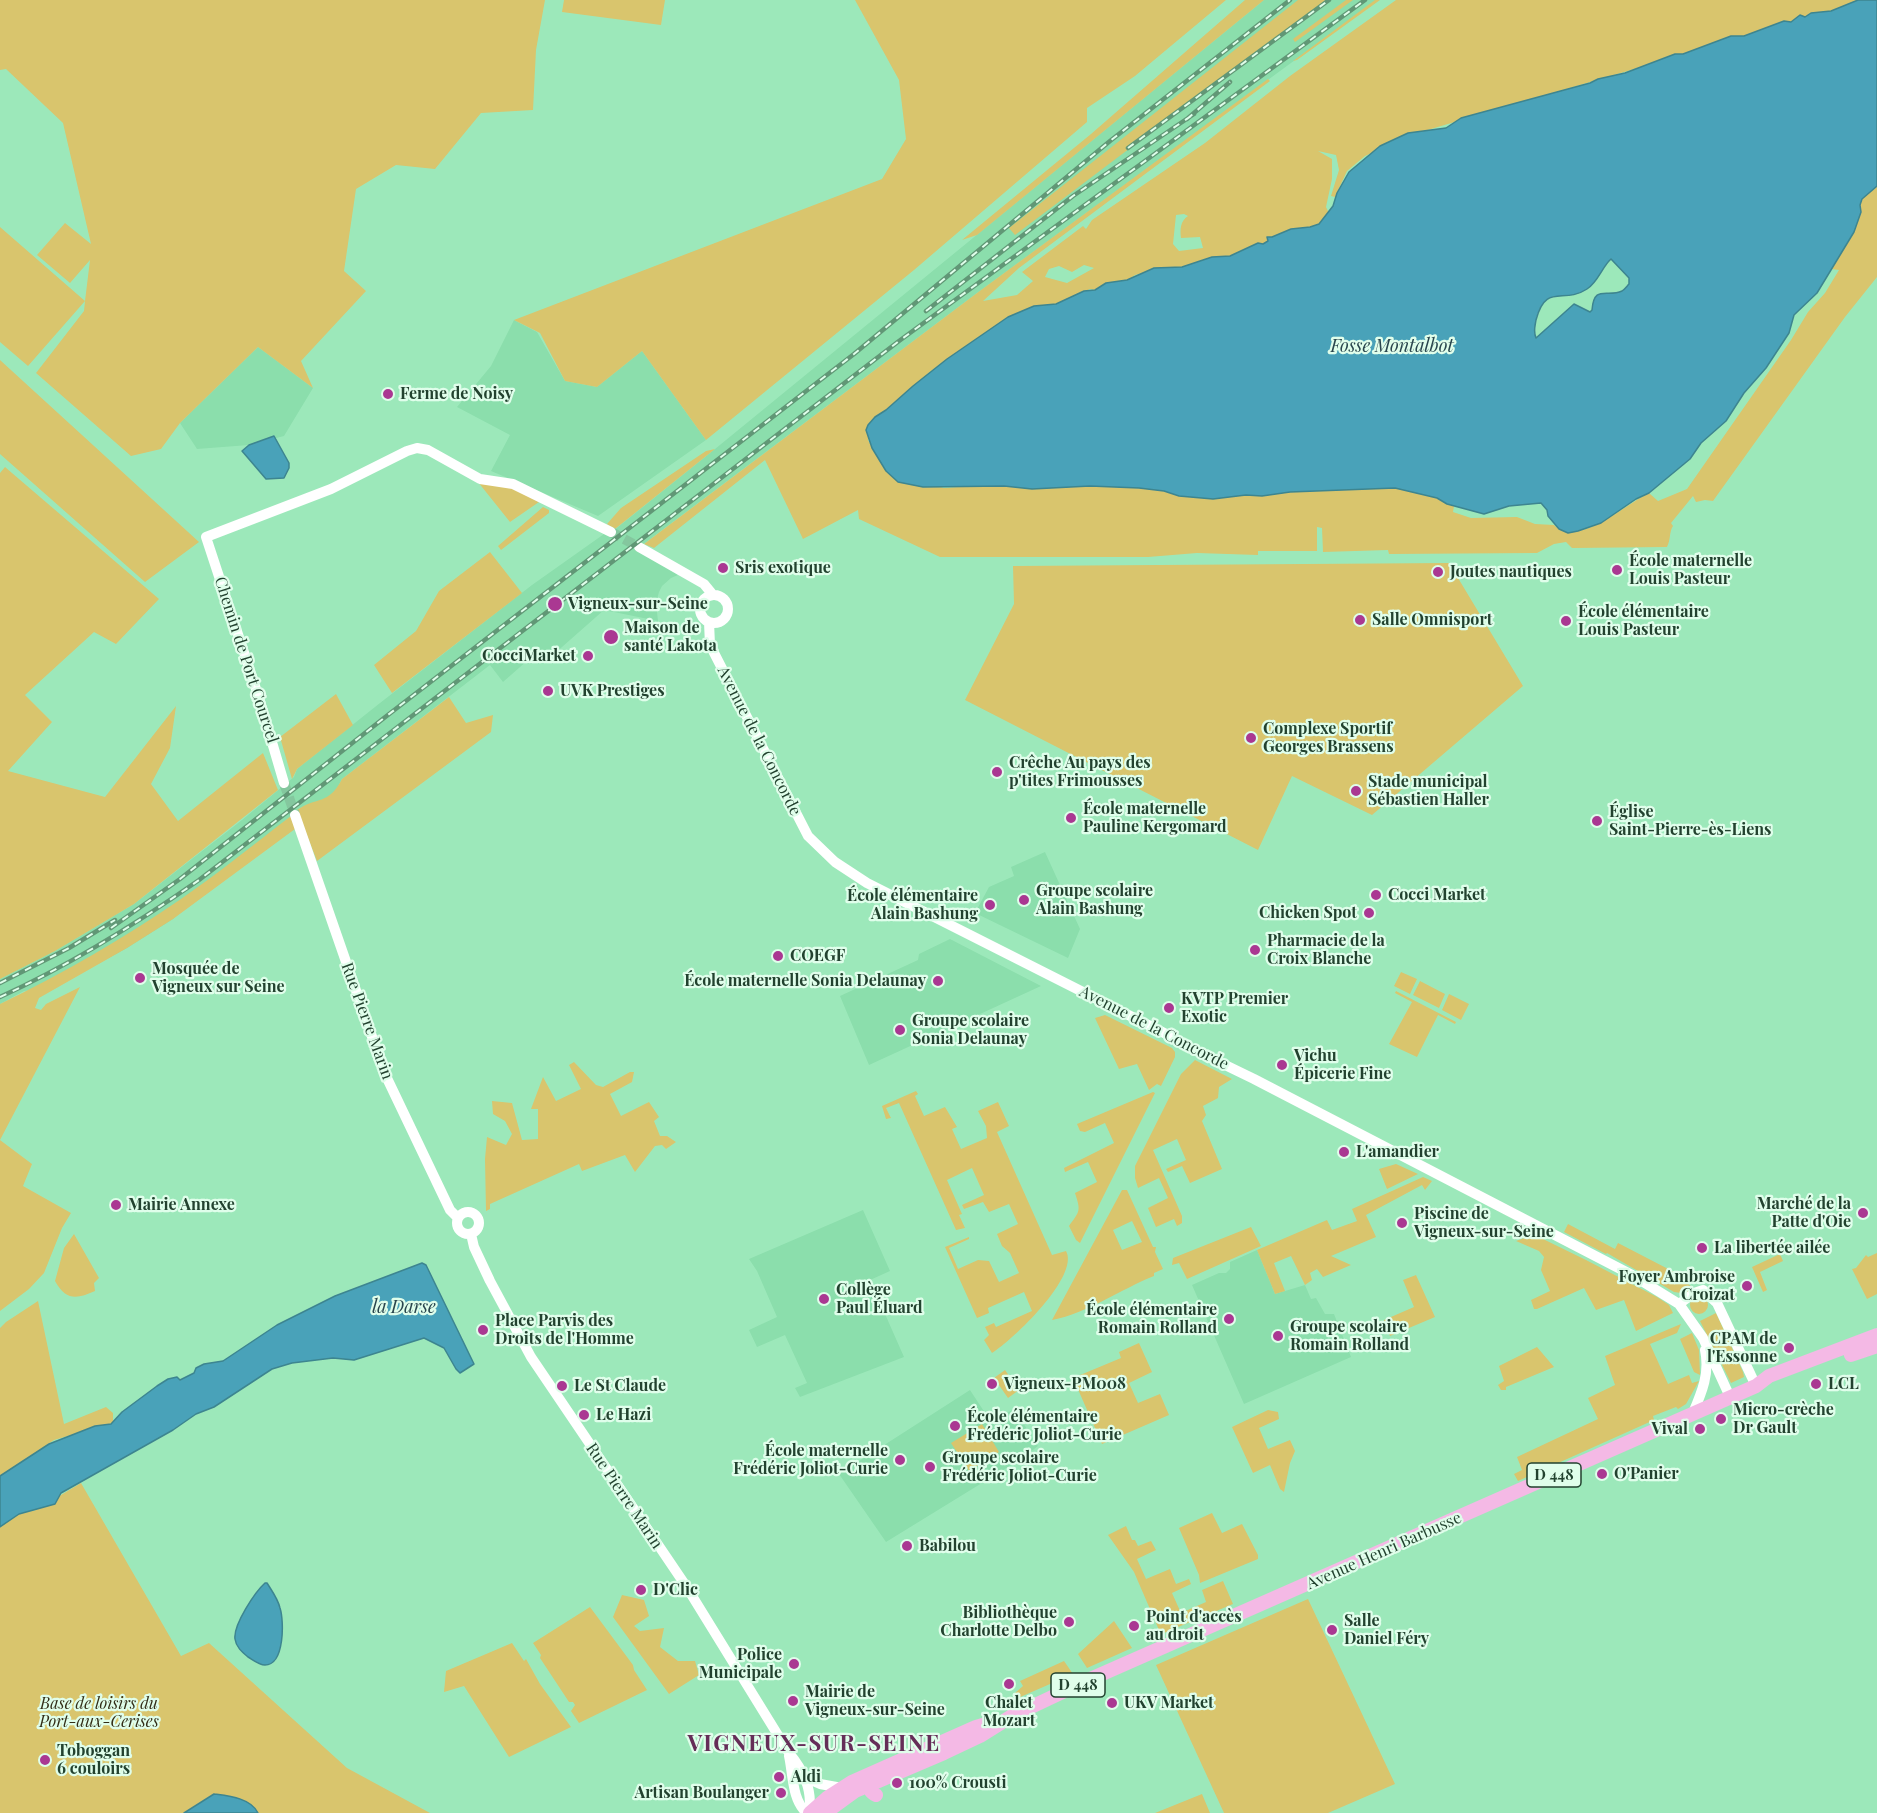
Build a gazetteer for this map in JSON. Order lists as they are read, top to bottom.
{
  "streets": {
    "main road": ["D 448", "Avenue Henri Barbusse"],
    "street": ["Chemin de Port Courcel", "Avenue de la Concorde", "Rue Pierre Marin"]
  },
  "crossings": [
    ["Avenue de la Concorde", "Avenue Henri Barbusse"],
    ["Rue Pierre Marin", "Avenue Henri Barbusse"]
  ],
  "districts": ["VIGNEUX-SUR-SEINE"],
  "water": ["Fosse Montalbot", "la Darse"],
  "parks": ["Base de loisirs du Port-aux-Cerises"],
  "places": [
    "Ferme de Noisy",
    "Sris exotique",
    "École maternelle Louis Pasteur",
    "Joutes nautiques",
    "Vigneux-sur-Seine",
    "Salle Omnisport",
    "École élémentaire Louis Pasteur",
    "Maison de santé Lakota",
    "CocciMarket",
    "UVK Prestiges",
    "Complexe Sportif Georges Brassens",
    "Crêche Au pays des p'tites Frimousses",
    "Stade municipal Sébastien Haller",
    "École maternelle Pauline Kergomard",
    "Église Saint-Pierre-ès-Liens",
    "Cocci Market",
    "Groupe scolaire Alain Bashung",
    "École élémentaire Alain Bashung",
    "Chicken Spot",
    "Pharmacie de la Croix Blanche",
    "COEGF",
    "Mosquée de Vigneux sur Seine",
    "École maternelle Sonia Delaunay",
    "KVTP Premier Exotic",
    "Groupe scolaire Sonia Delaunay",
    "Vichu Épicerie Fine",
    "L'amandier",
    "Mairie Annexe",
    "Marché de la Patte d'Oie",
    "Piscine de Vigneux-sur-Seine",
    "La libertée ailée",
    "Foyer Ambroise Croizat",
    "Collège Paul Éluard",
    "École élémentaire Romain Rolland",
    "Place Parvis des Droits de l'Homme",
    "Groupe scolaire Romain Rolland",
    "CPAM de l'Essonne",
    "Vigneux-PM008",
    "LCL",
    "Le St Claude",
    "Le Hazi",
    "Micro-crèche Dr Gault",
    "École élémentaire Frédéric Joliot-Curie",
    "Vival",
    "École maternelle Frédéric Joliot-Curie",
    "Groupe scolaire Frédéric Joliot-Curie",
    "O'Panier",
    "Babilou",
    "D'Clic",
    "Bibliothèque Charlotte Delbo",
    "Point d'accès au droit",
    "Salle Daniel Féry",
    "Police Municipale",
    "Chalet Mozart",
    "Mairie de Vigneux-sur-Seine",
    "UKV Market",
    "Toboggan 6 couloirs",
    "Aldi",
    "100% Crousti",
    "Artisan Boulanger"
  ]
}
